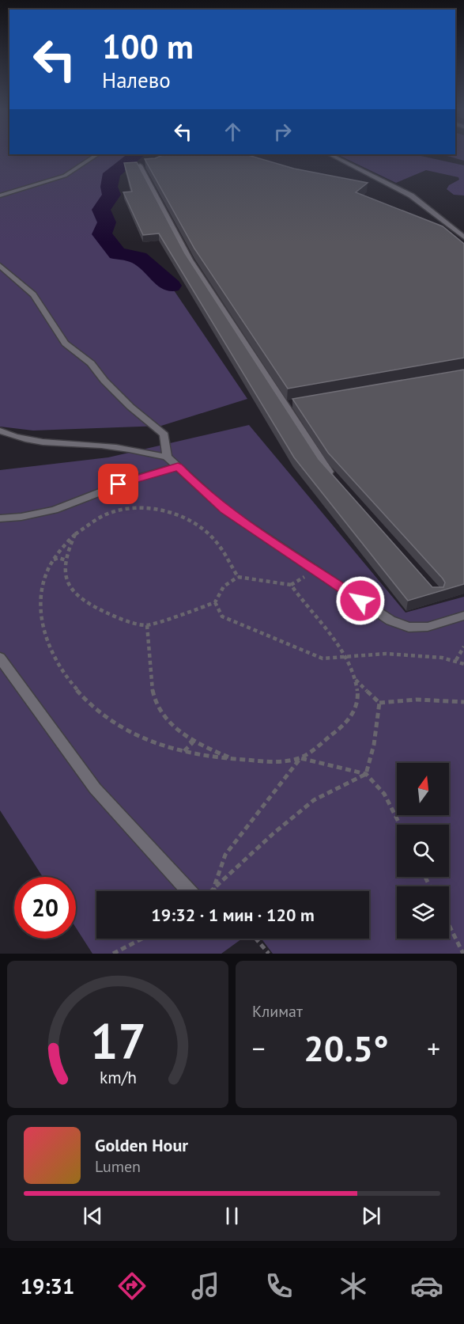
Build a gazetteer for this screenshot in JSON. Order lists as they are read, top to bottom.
{
  "north": "top",
  "page": {
    "turn": ["100 m", "Налево"],
    "limit": "20",
    "trip": "19:32 · 1 мин · 120 m",
    "tile": "Климат",
    "heat": ["−", "20.5°", "+"],
    "song": ["Golden Hour", "Lumen"],
    "tabs": "19:31",
    "gauge": ["17", "km/h"]
  }
}
